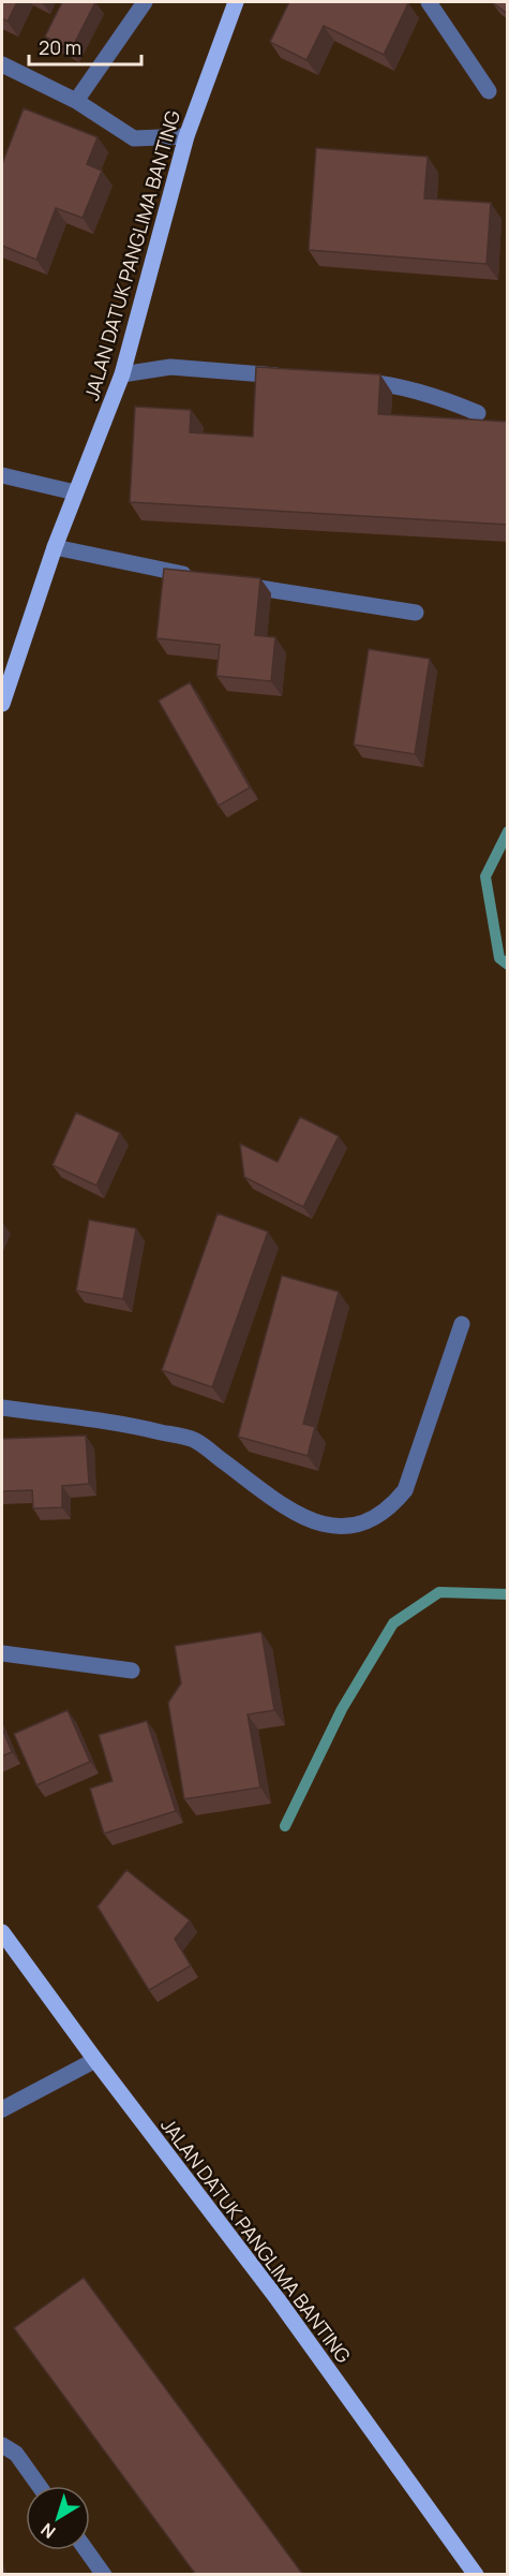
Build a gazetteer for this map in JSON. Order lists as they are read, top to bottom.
{
  "streets": {
    "main road": ["JALAN DATUK PANGLIMA BANTING"]
  },
  "scale_bar": "20 m",
  "north": "bottom left"
}
